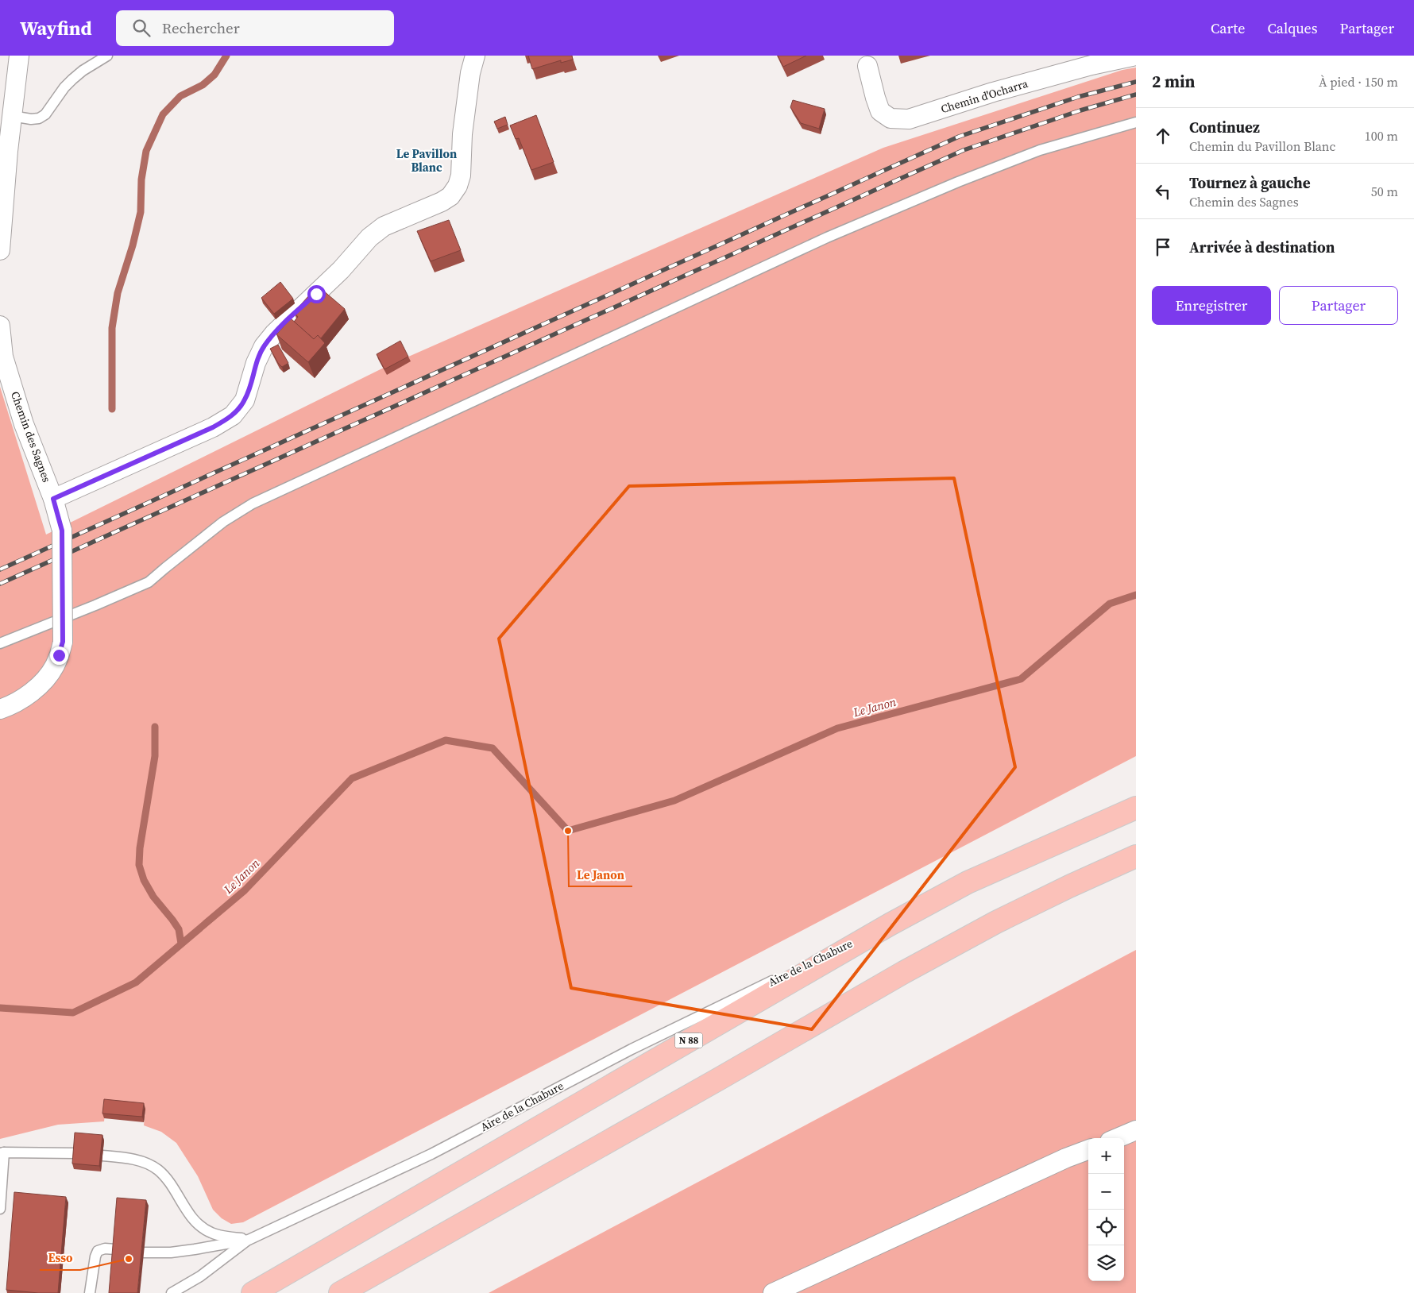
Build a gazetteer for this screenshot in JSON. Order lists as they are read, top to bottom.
{
  "streets": {
    "highway": ["N 88"],
    "street": ["Chemin d'Ocharra", "Chemin des Sagnes"],
    "lane": ["Aire de la Chabure"]
  },
  "crossings": [
    ["Aire de la Chabure", "N 88"]
  ],
  "districts": ["Le Pavillon Blanc"],
  "water": ["Le Janon"],
  "places": ["Le Janon", "Esso"],
  "page": {
    "header": "Wayfind",
    "search": "Rechercher",
    "nav": ["Carte", "Calques", "Partager"],
    "heading": ["2 min", "À pied · 150 m"],
    "list": [
      ["Continuez", "Chemin du Pavillon Blanc", "100 m"],
      ["Tournez à gauche", "Chemin des Sagnes", "50 m"],
      "Arrivée à destination"
    ],
    "buttons": ["Enregistrer", "Partager"],
    "map_buttons": ["+", "−"]
  }
}
